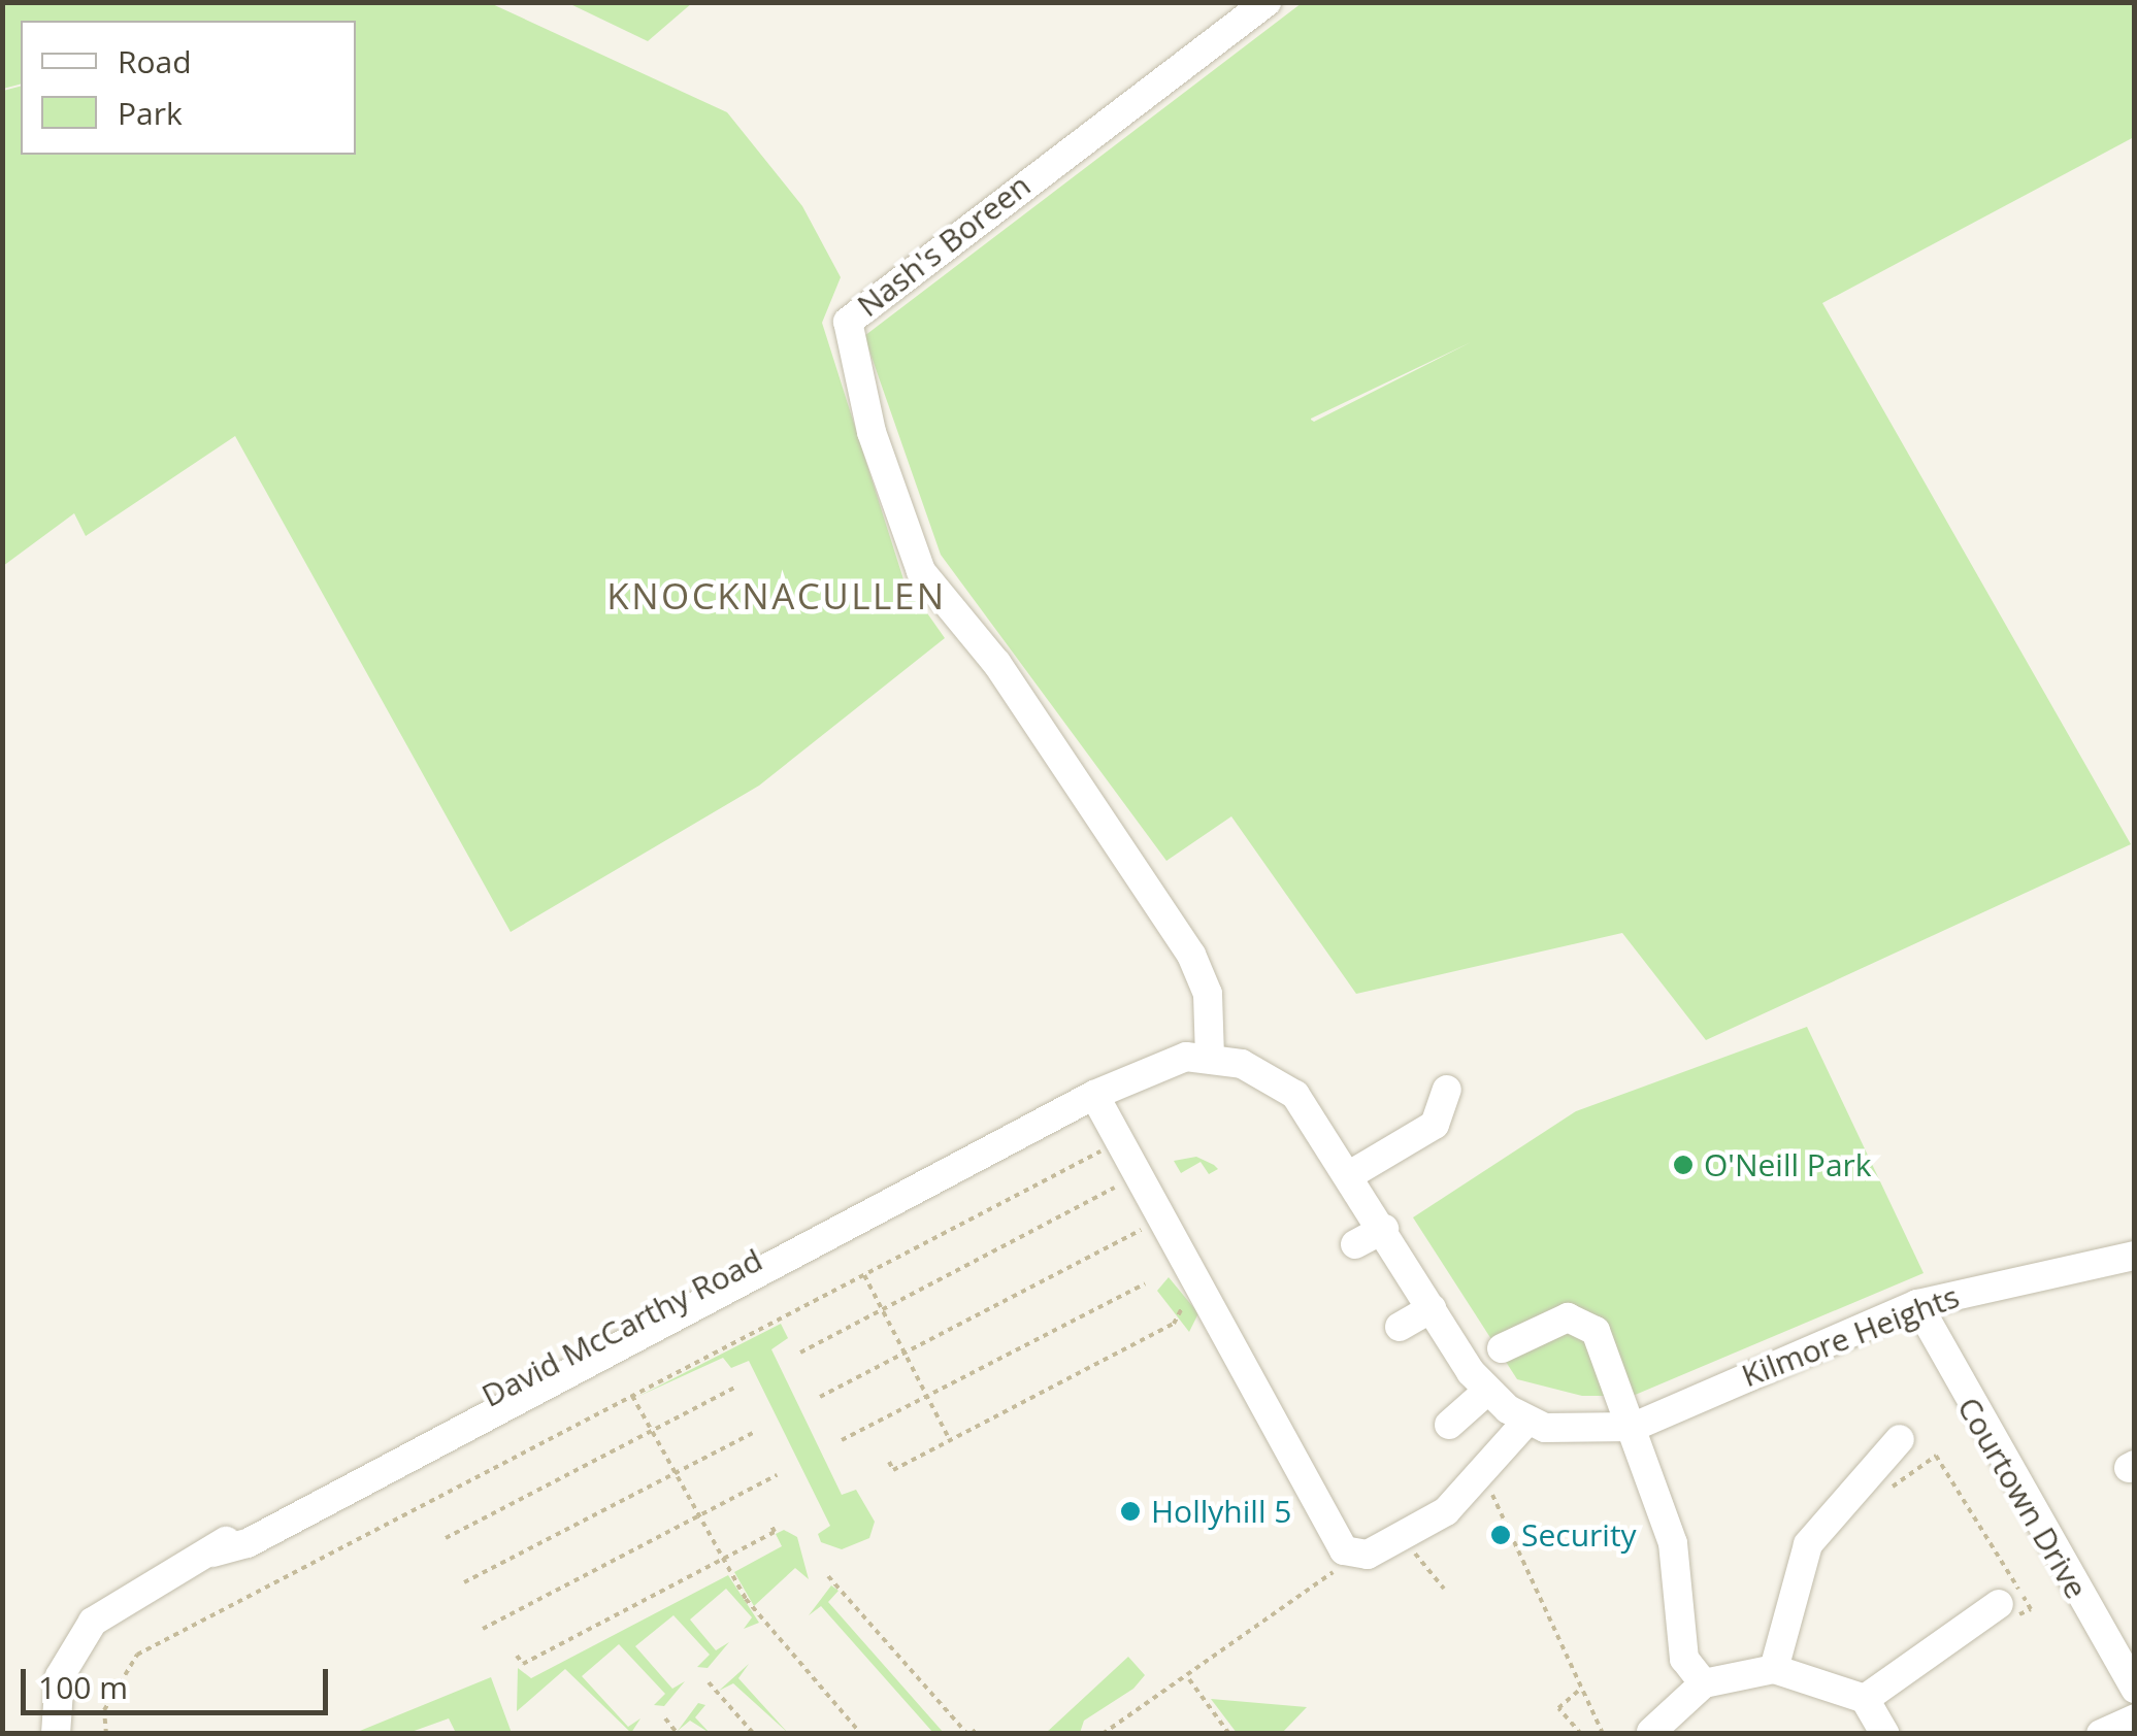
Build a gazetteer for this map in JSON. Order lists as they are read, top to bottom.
{
  "streets": {
    "street": [
      "Nash's Boreen",
      "David McCarthy Road",
      "Kilmore Heights",
      "Courtown Drive"
    ]
  },
  "crossings": [
    ["Nash's Boreen", "David McCarthy Road"],
    ["David McCarthy Road", "Kilmore Heights"],
    ["Kilmore Heights", "Courtown Drive"]
  ],
  "districts": ["KNOCKNACULLEN"],
  "places": ["O'Neill Park", "Hollyhill 5", "Security"],
  "legend": ["Road", "Park"],
  "scale_bar": "100 m"
}
